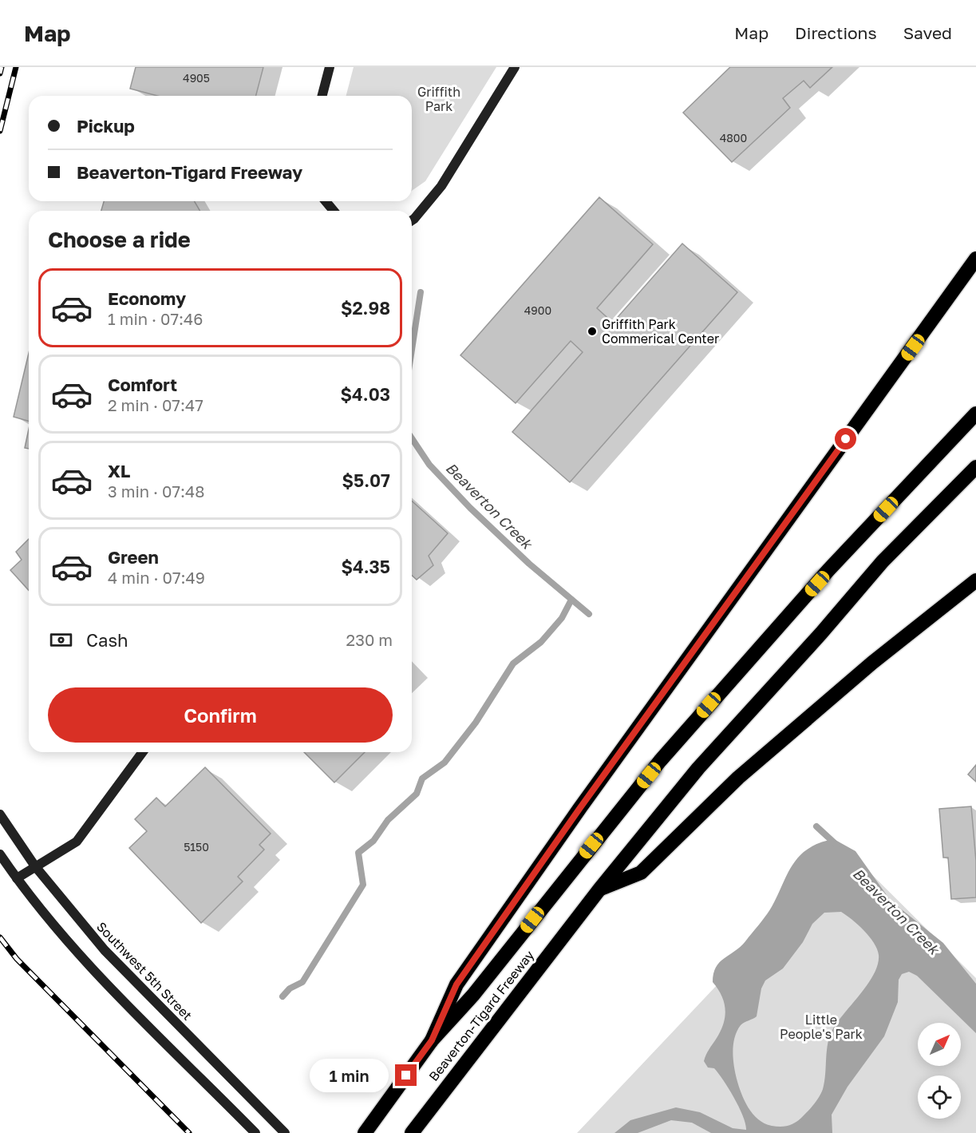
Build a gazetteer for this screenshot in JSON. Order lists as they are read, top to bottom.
{
  "streets": {
    "highway": ["Beaverton-Tigard Freeway"],
    "street": ["Southwest 5th Street"]
  },
  "water": ["Beaverton Creek"],
  "parks": ["Griffith Park", "Little People's Park"],
  "places": ["Griffith Park Commerical Center"],
  "house_numbers": [
    "4905",
    "4800",
    "4900",
    "5150"
  ],
  "north": "top right",
  "page": {
    "header": "Map",
    "nav": ["Map", "Directions", "Saved"],
    "banner": ["Pickup", "Beaverton-Tigard Freeway"],
    "heading": "Choose a ride",
    "list": [
      {
        "name": "Economy",
        "note": "1 min · 07:46",
        "value": "$2.98"
      },
      {
        "name": "Comfort",
        "note": "2 min · 07:47",
        "value": "$4.03"
      },
      {
        "name": "XL",
        "note": "3 min · 07:48",
        "value": "$5.07"
      },
      {
        "name": "Green",
        "note": "4 min · 07:49",
        "value": "$4.35"
      }
    ],
    "pay": ["Cash", "230 m"],
    "buttons": "Confirm",
    "bubble": "1 min"
  }
}
